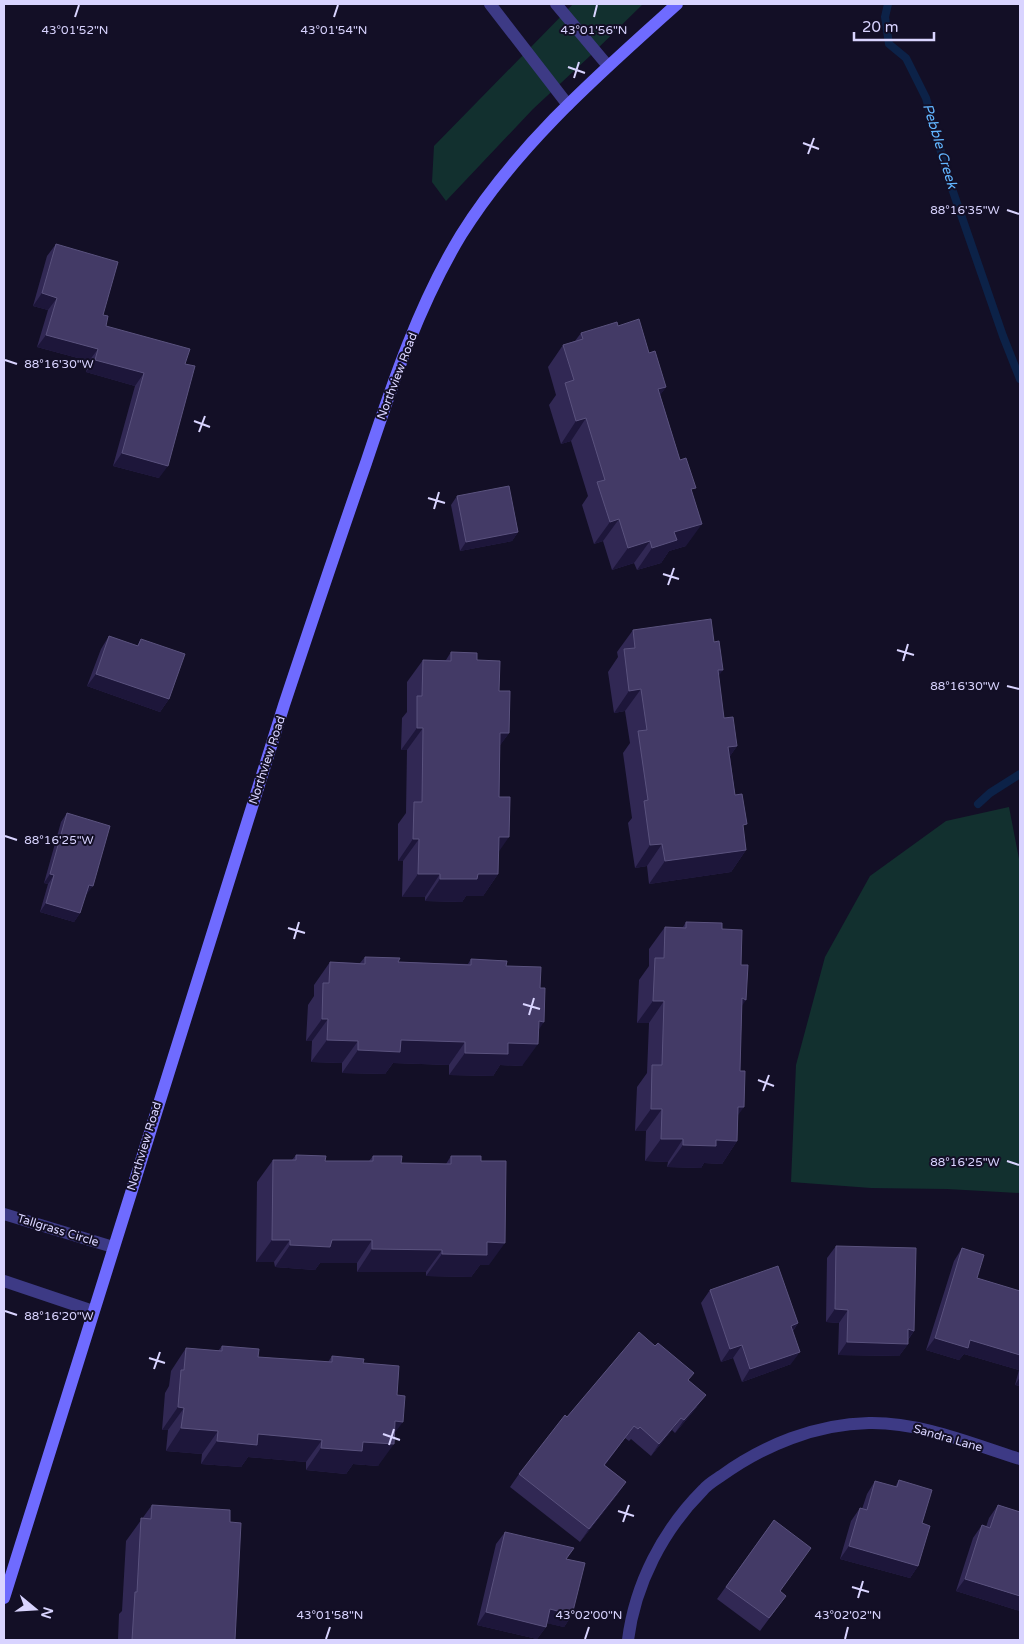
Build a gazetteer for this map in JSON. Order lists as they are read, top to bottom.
{
  "streets": {
    "street": ["Northview Road", "Tallgrass Circle", "Sandra Lane"]
  },
  "crossings": [
    ["Northview Road", "Tallgrass Circle"]
  ],
  "water": ["Pebble Creek"],
  "scale_bar": "20 m",
  "north": "right",
  "coordinates": [
    "43°01'52\"N",
    "43°01'54\"N",
    "43°01'56\"N",
    "88°16'35\"W",
    "88°16'30\"W",
    "88°16'25\"W",
    "88°16'20\"W",
    "43°01'58\"N",
    "43°02'00\"N",
    "43°02'02\"N"
  ]
}
